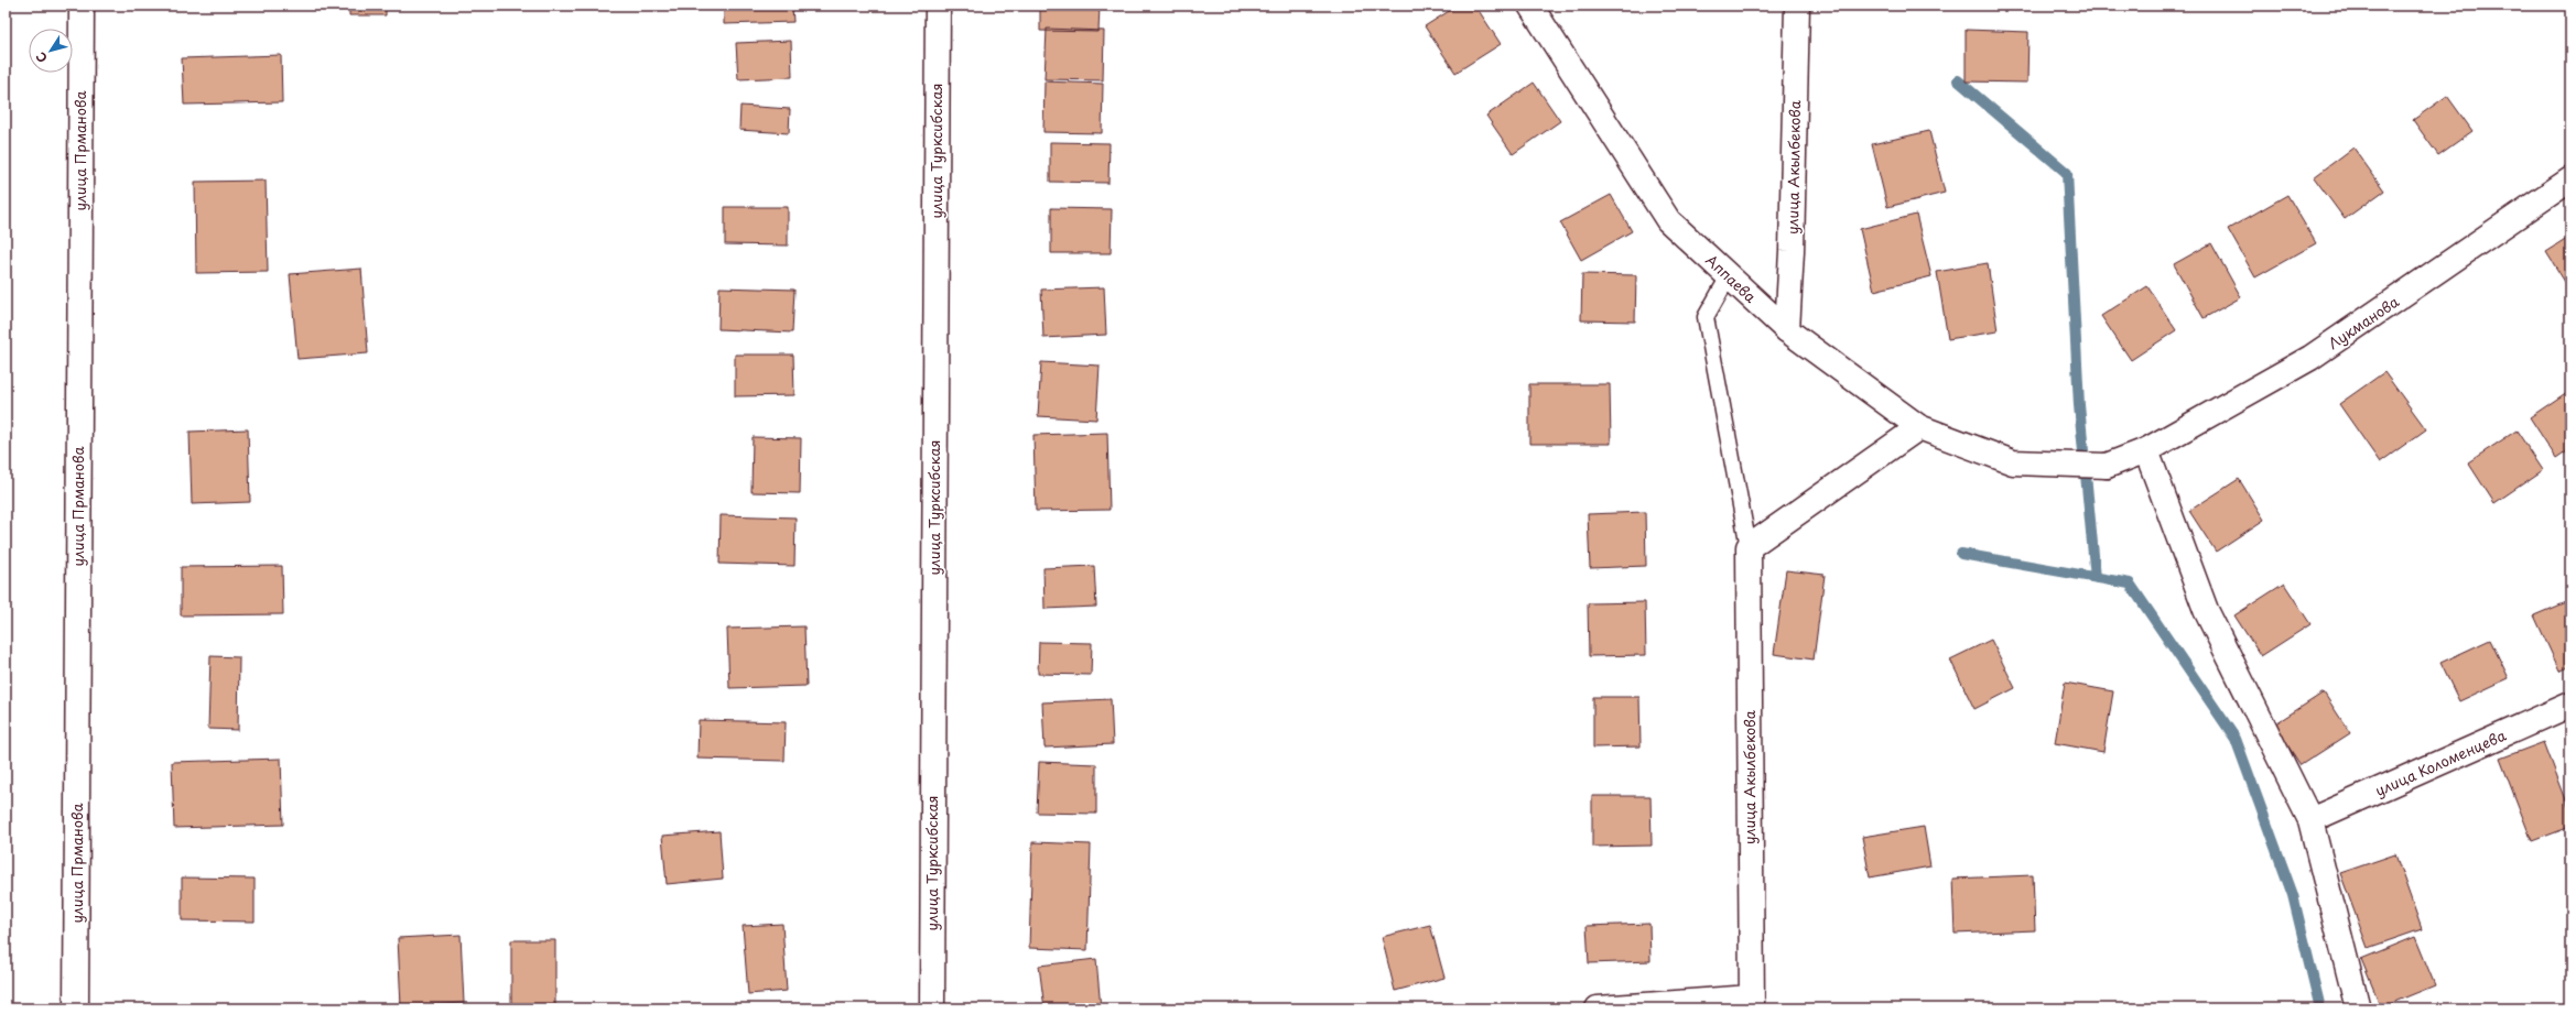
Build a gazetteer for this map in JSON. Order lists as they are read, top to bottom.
{
  "streets": {
    "street": [
      "улица Прманова",
      "улица Турксибская",
      "улица Акылбекова",
      "Аппаева",
      "Лукманова",
      "улица Коломенцева"
    ]
  },
  "crossings": [
    ["улица Акылбекова", "Аппаева"],
    ["Аппаева", "Лукманова"]
  ],
  "north": "bottom left"
}
